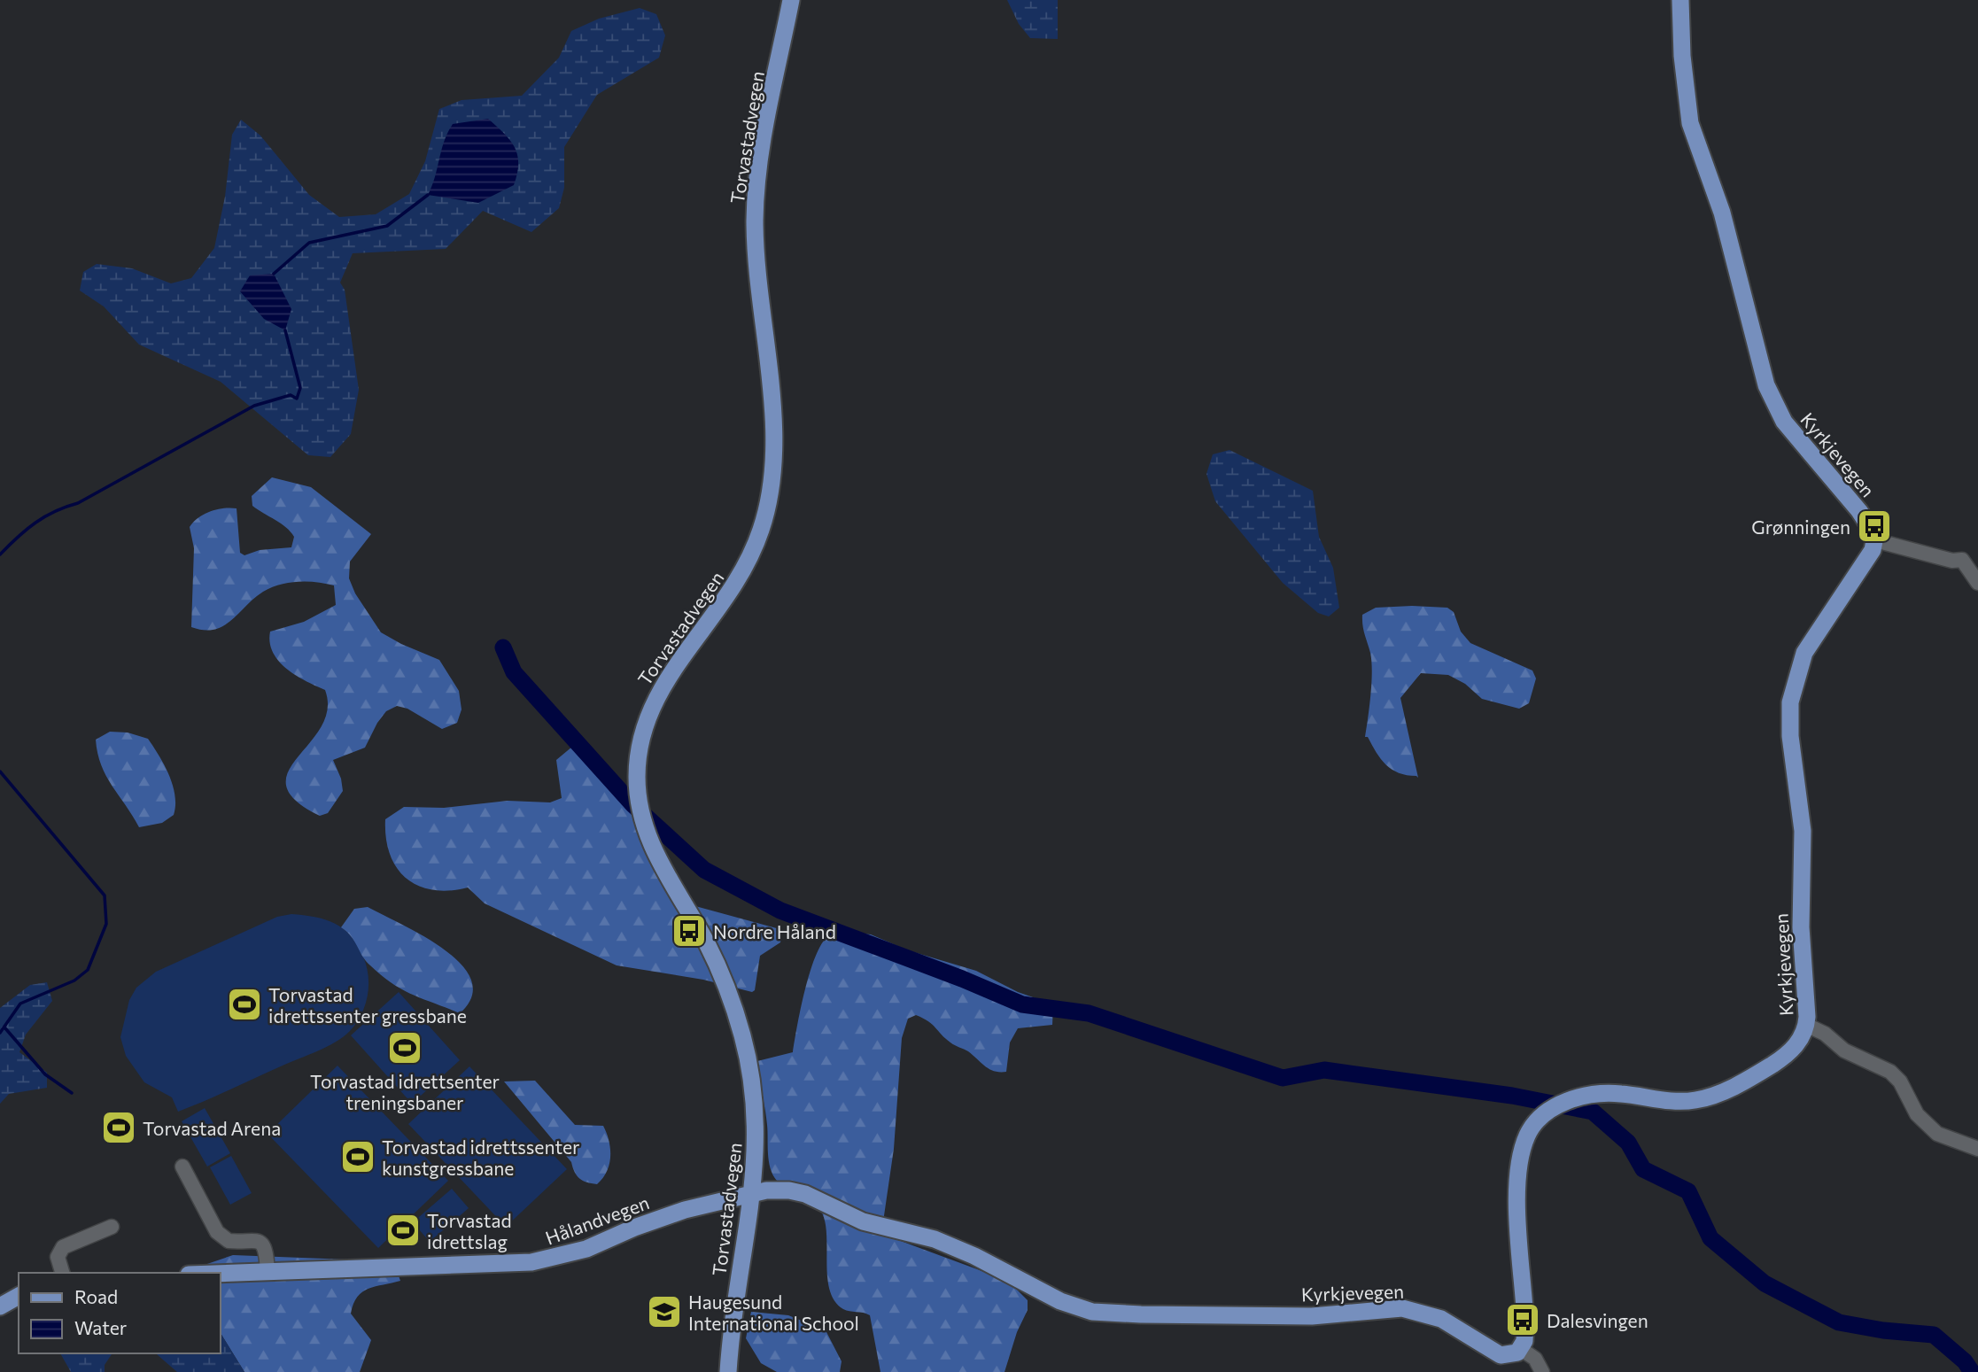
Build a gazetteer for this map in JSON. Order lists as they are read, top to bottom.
{
  "streets": {
    "main road": ["Torvastadvegen", "Kyrkjevegen", "Hålandvegen"]
  },
  "crossings": [
    ["Torvastadvegen", "Kyrkjevegen"],
    ["Torvastadvegen", "Hålandvegen"],
    ["Kyrkjevegen", "Hålandvegen"]
  ],
  "places": {
    "bus stop": ["Grønningen", "Nordre Håland", "Dalesvingen"],
    "sports": [
      "Torvastad idrettssenter gressbane",
      "Torvastad idrettsenter treningsbaner",
      "Torvastad Arena",
      "Torvastad idrettssenter kunstgressbane",
      "Torvastad idrettslag"
    ],
    "school or university": ["Haugesund International School"]
  },
  "legend": ["Road", "Water"]
}
